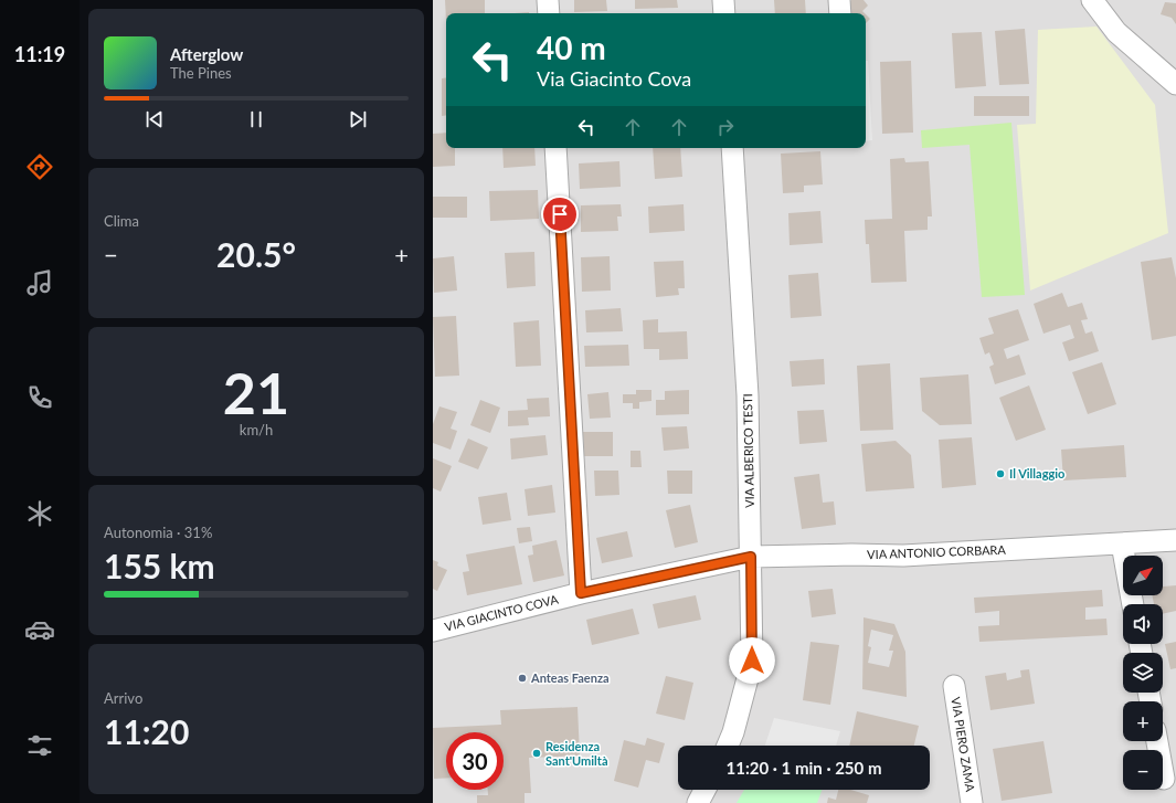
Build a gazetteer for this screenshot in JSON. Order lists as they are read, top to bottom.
{
  "streets": {
    "street": [
      "VIA ALBERICO TESTI",
      "VIA ANTONIO CORBARA",
      "VIA GIACINTO COVA",
      "VIA PIERO ZAMA"
    ]
  },
  "crossings": [
    ["VIA ALBERICO TESTI", "VIA ANTONIO CORBARA"],
    ["VIA ALBERICO TESTI", "VIA GIACINTO COVA"],
    ["VIA ANTONIO CORBARA", "VIA GIACINTO COVA"]
  ],
  "places": ["Il Villaggio", "Anteas Faenza", "Residenza Sant'Umiltà"],
  "north": "top right",
  "page": {
    "tabs": "11:19",
    "turn": ["40 m", "Via Giacinto Cova"],
    "song": ["Afterglow", "The Pines"],
    "tile": [
      "Clima",
      ["21", "km/h"],
      ["Autonomia · 31%", "155 km"],
      ["Arrivo", "11:20"]
    ],
    "heat": ["−", "20.5°", "+"],
    "map_buttons": ["+", "−"],
    "limit": "30",
    "trip": "11:20 · 1 min · 250 m"
  }
}
